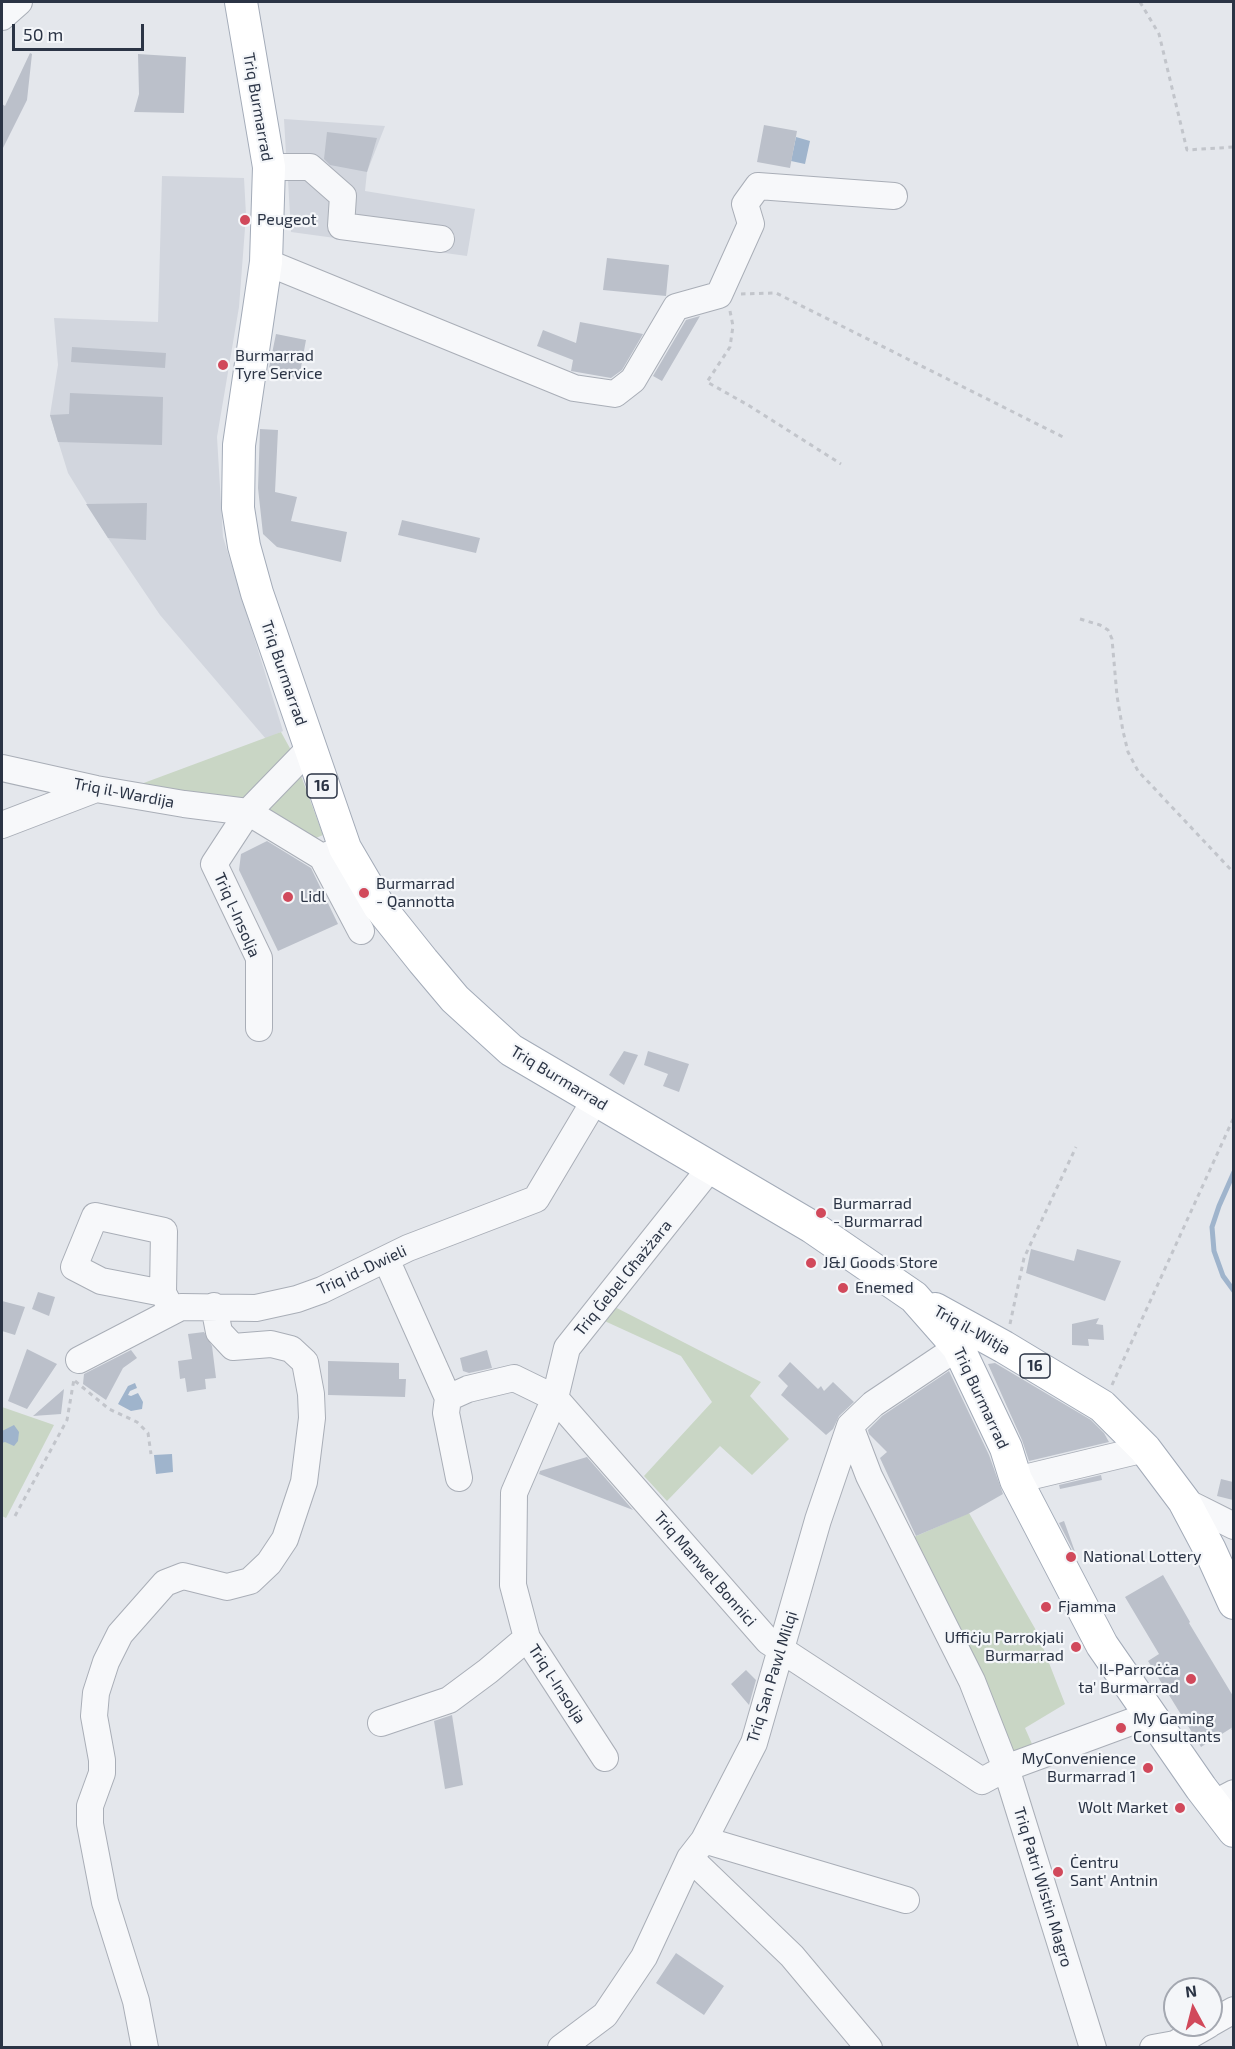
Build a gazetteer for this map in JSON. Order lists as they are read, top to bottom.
{
  "streets": {
    "main road": ["Triq Burmarrad", "16", "Triq il-Witja"],
    "street": [
      "Triq il-Wardija",
      "Triq l-Insolja",
      "Triq id-Dwieli",
      "Triq Ġebel Għażżara",
      "Triq Manwel Bonnici",
      "Triq San Pawl Milqi",
      "Triq Patri Wistin Magro"
    ]
  },
  "crossings": [
    ["Triq Burmarrad", "Triq il-Wardija"],
    ["Triq Burmarrad", "Triq id-Dwieli"],
    ["Triq Burmarrad", "Triq Ġebel Għażżara"],
    ["Triq Burmarrad", "Triq il-Witja"],
    ["Triq Burmarrad", "Triq San Pawl Milqi"],
    ["16", "Triq il-Witja"],
    ["Triq il-Wardija", "Triq l-Insolja"],
    ["Triq l-Insolja", "Triq Ġebel Għażżara"],
    ["Triq l-Insolja", "Triq Manwel Bonnici"],
    ["Triq Ġebel Għażżara", "Triq Manwel Bonnici"],
    ["Triq Manwel Bonnici", "Triq San Pawl Milqi"],
    ["Triq Manwel Bonnici", "Triq Patri Wistin Magro"],
    ["Triq San Pawl Milqi", "Triq Patri Wistin Magro"]
  ],
  "places": [
    "Peugeot",
    "Burmarrad Tyre Service",
    "Burmarrad - Qannotta",
    "Lidl",
    "Burmarrad - Burmarrad",
    "J&J Goods Store",
    "Enemed",
    "National Lottery",
    "Fjamma",
    "Uffiċju Parrokjali Burmarrad",
    "Il-Parroċċa ta' Burmarrad",
    "My Gaming Consultants",
    "MyConvenience Burmarrad 1",
    "Wolt Market",
    "Ċentru Sant' Antnin"
  ],
  "scale_bar": "50 m",
  "north": "top"
}
